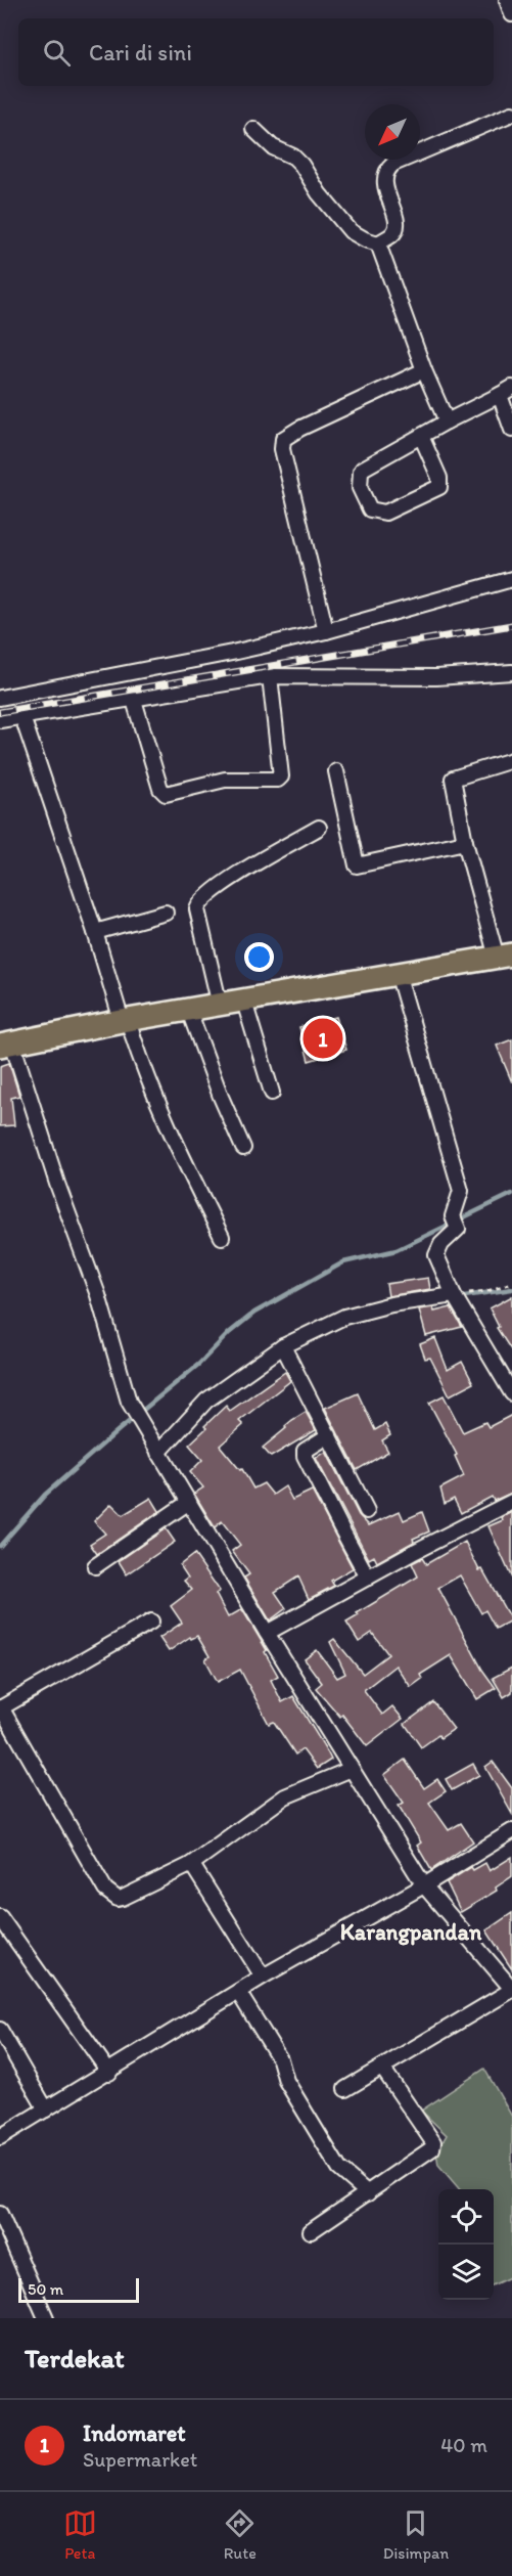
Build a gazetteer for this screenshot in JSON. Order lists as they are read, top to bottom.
{
  "districts": ["Karangpandan"],
  "scale_bar": "50 m",
  "north": "bottom left",
  "page": {
    "search": "Cari di sini",
    "pins": "1",
    "scale": "50 m",
    "heading": "Terdekat",
    "list": [
      {
        "mark": "1",
        "name": "Indomaret",
        "note": "Supermarket",
        "value": "40 m"
      }
    ],
    "nav": ["Peta", "Rute", "Disimpan"]
  }
}
